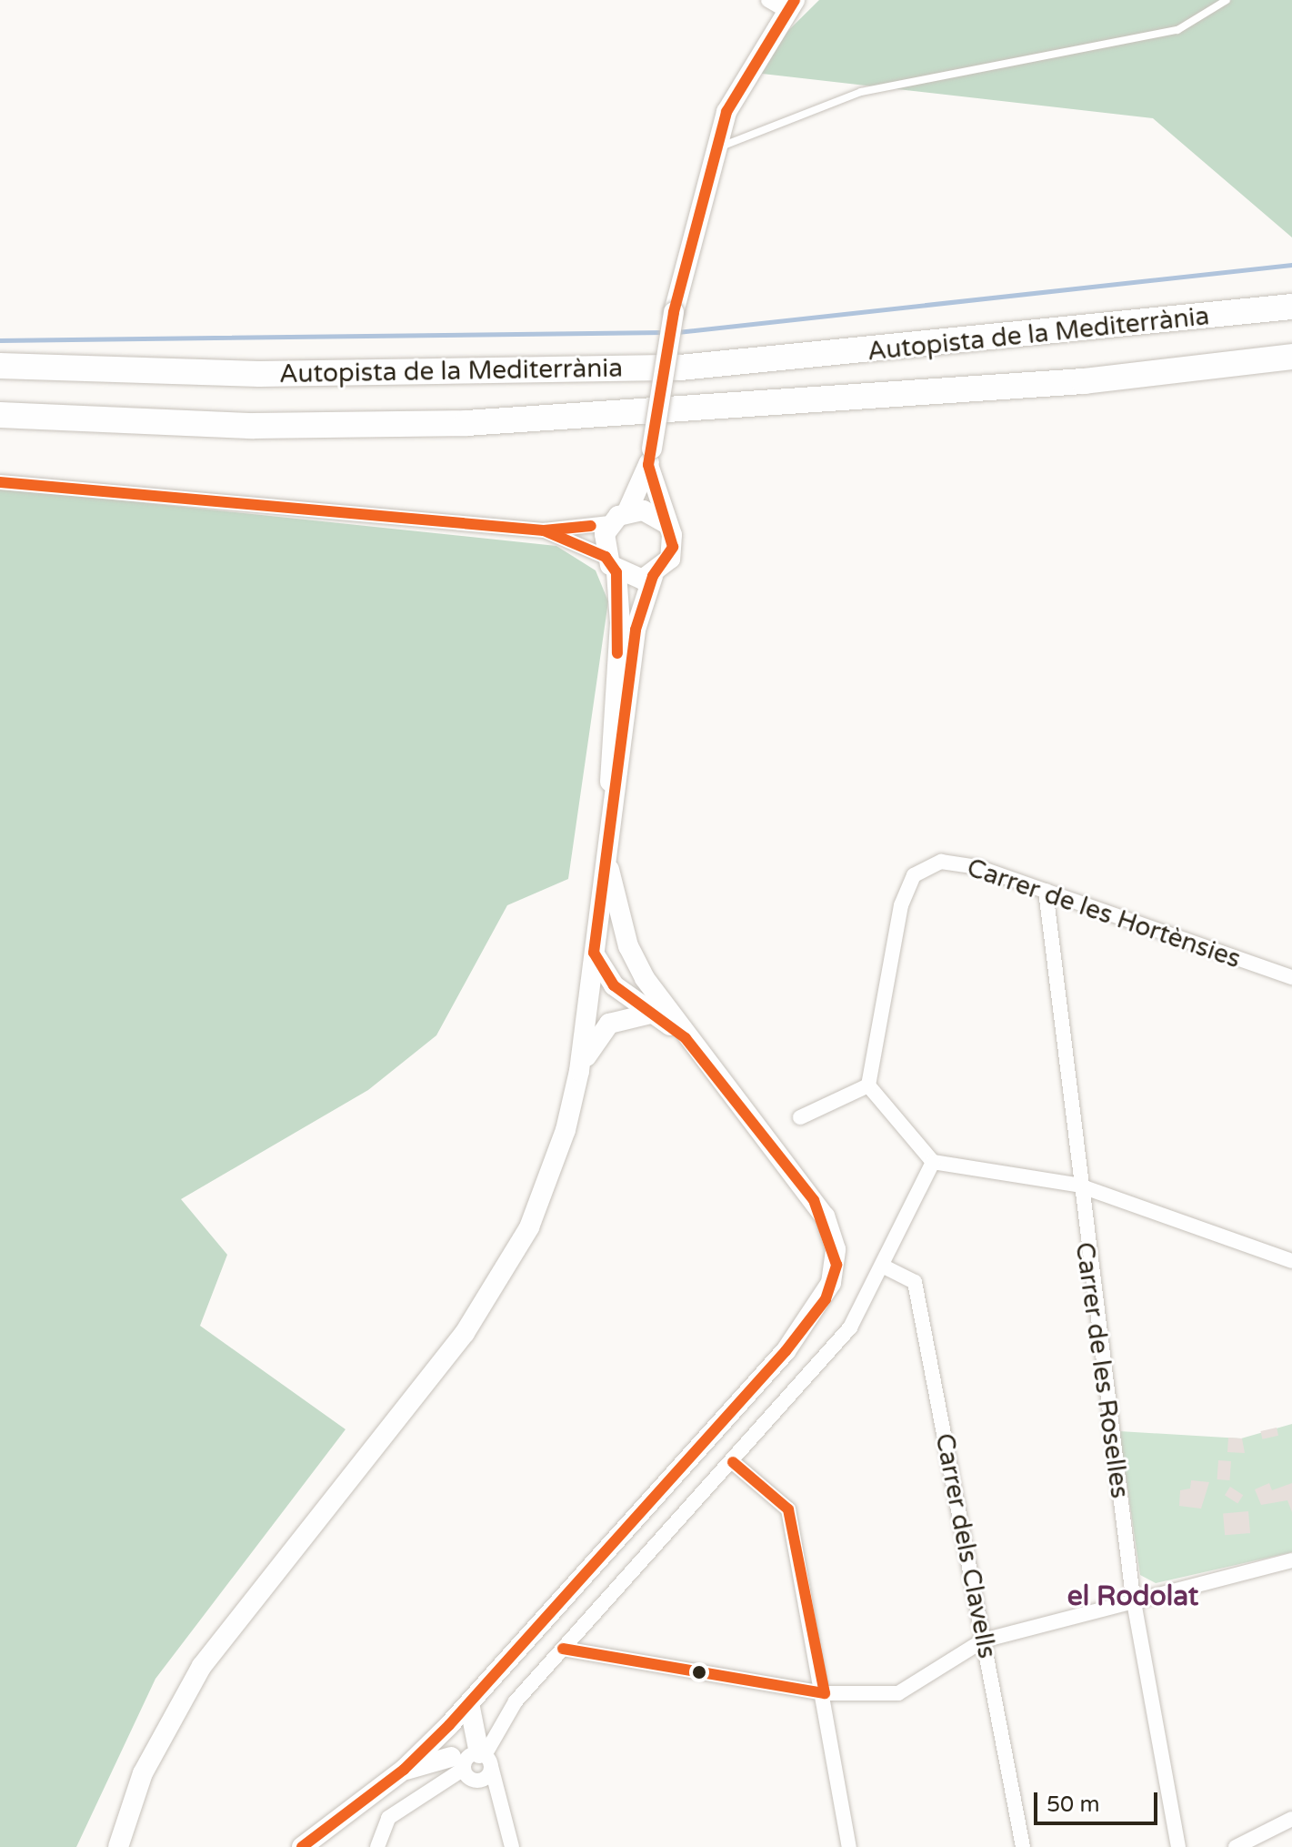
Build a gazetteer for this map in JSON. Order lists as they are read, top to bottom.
{
  "streets": {
    "highway": ["Autopista de la Mediterrània"],
    "street": ["Carrer de les Hortènsies", "Carrer de les Roselles", "Carrer dels Clavells"]
  },
  "crossings": [
    ["Carrer de les Hortènsies", "Carrer de les Roselles"]
  ],
  "districts": ["el Rodolat"],
  "scale_bar": "50 m"
}
